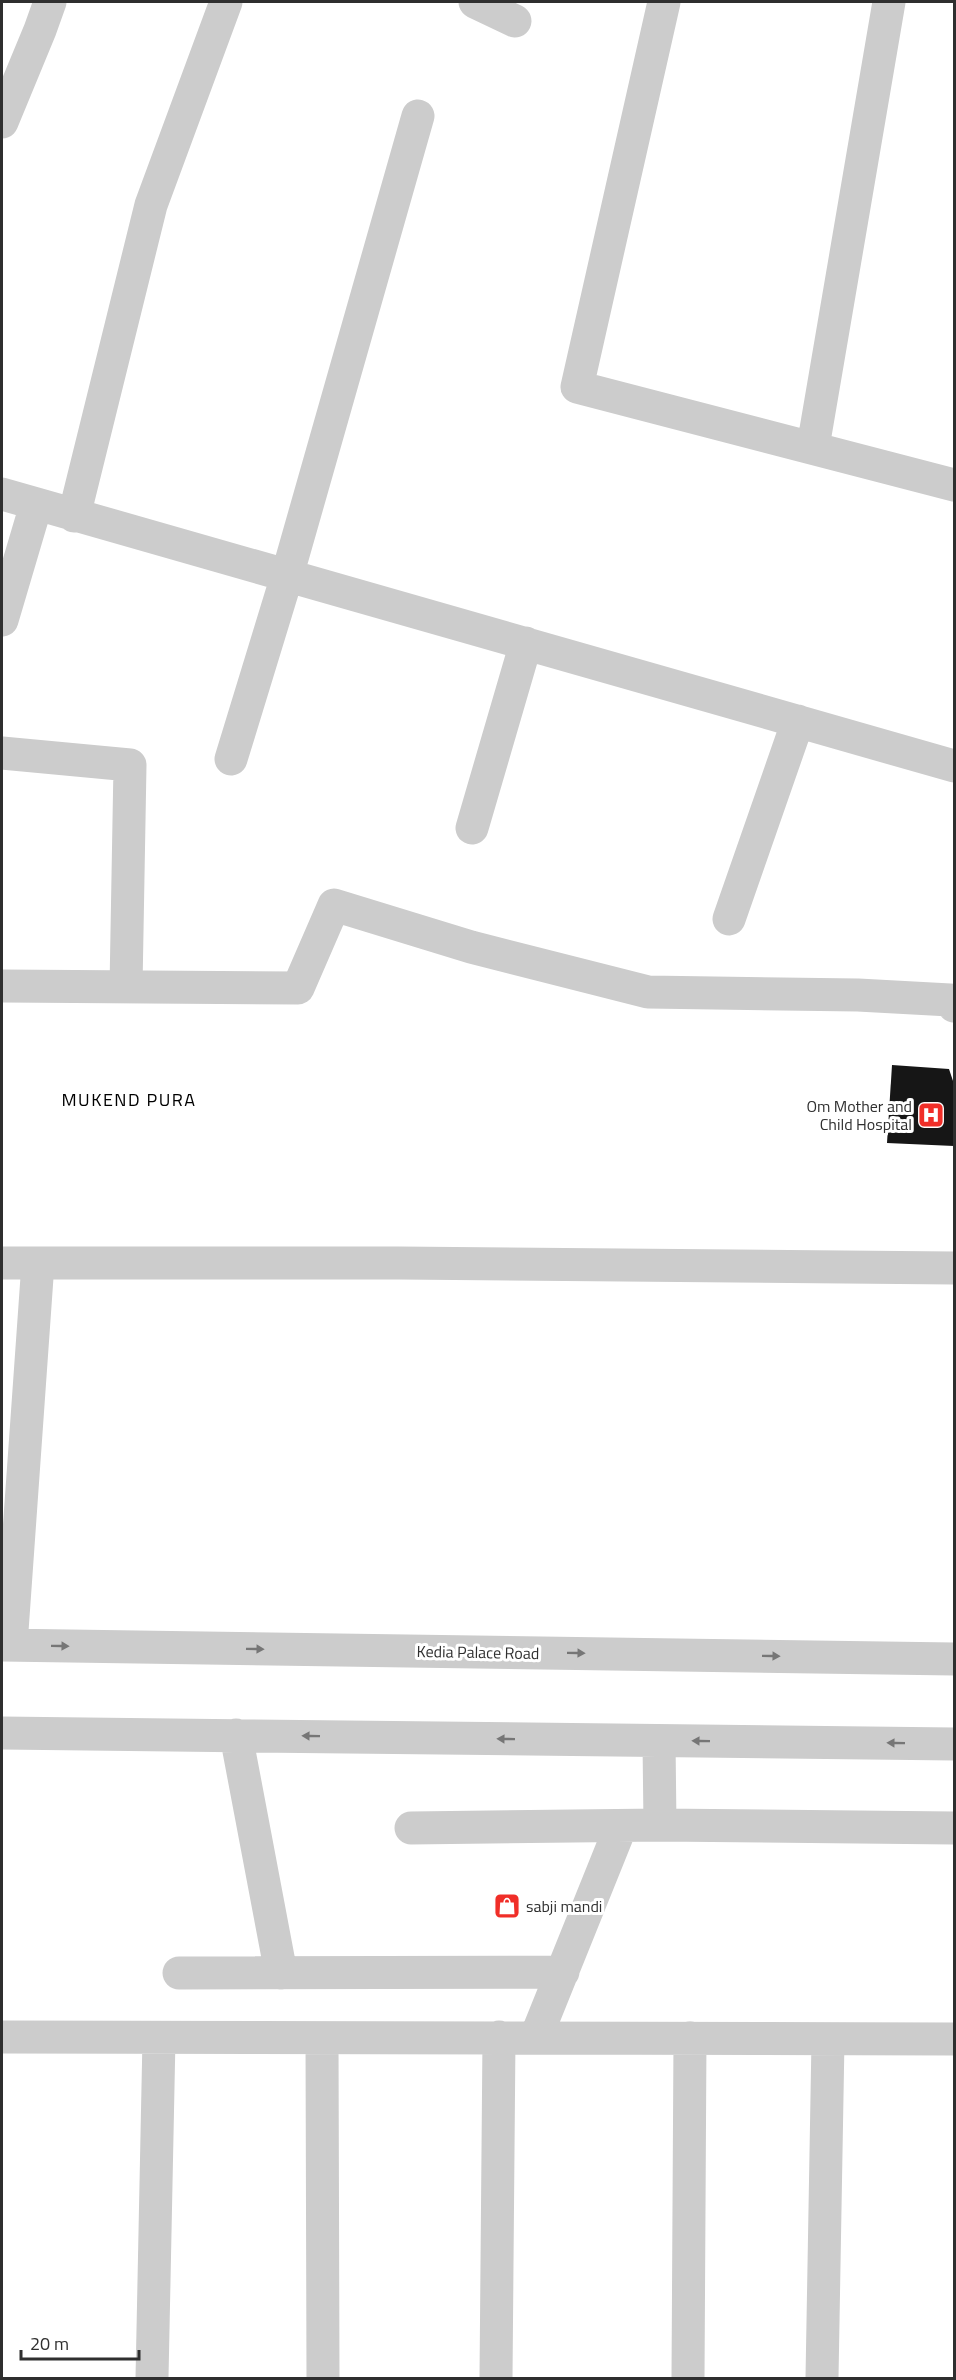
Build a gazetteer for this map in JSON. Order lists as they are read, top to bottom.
{
  "streets": {
    "street": ["Kedia Palace Road"]
  },
  "districts": ["MUKEND PURA"],
  "places": {
    "hospital": ["Om Mother and Child Hospital"],
    "shop": ["sabji mandi"]
  },
  "scale_bar": "20 m"
}
